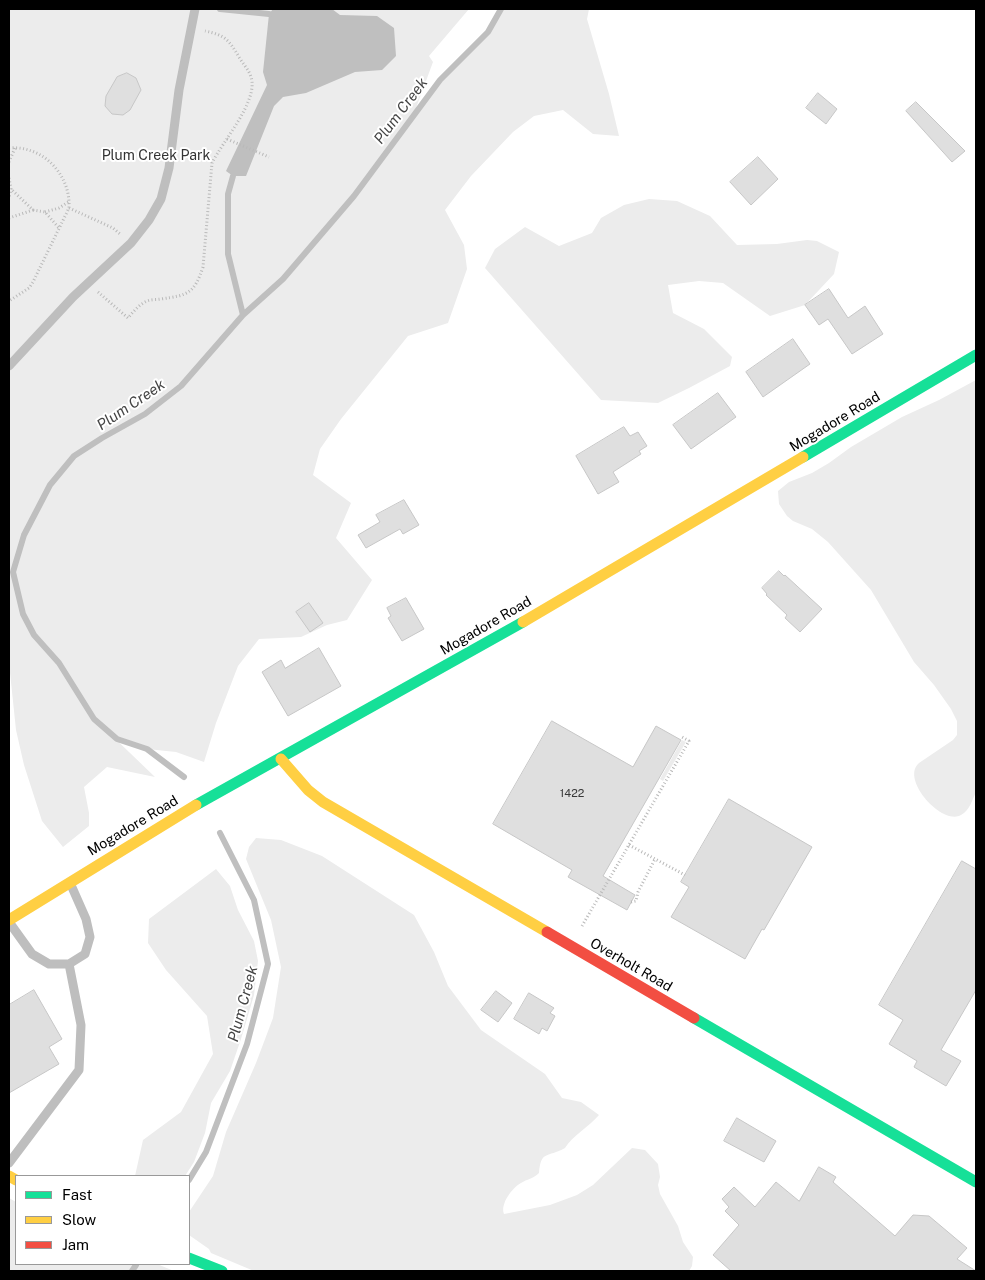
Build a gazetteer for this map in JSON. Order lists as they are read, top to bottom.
{
  "streets": {
    "street": ["Mogadore Road", "Overholt Road"]
  },
  "crossings": [
    ["Mogadore Road", "Overholt Road"]
  ],
  "water": ["Plum Creek"],
  "parks": ["Plum Creek Park"],
  "house_numbers": ["1422"],
  "legend": ["Fast", "Slow", "Jam"]
}
